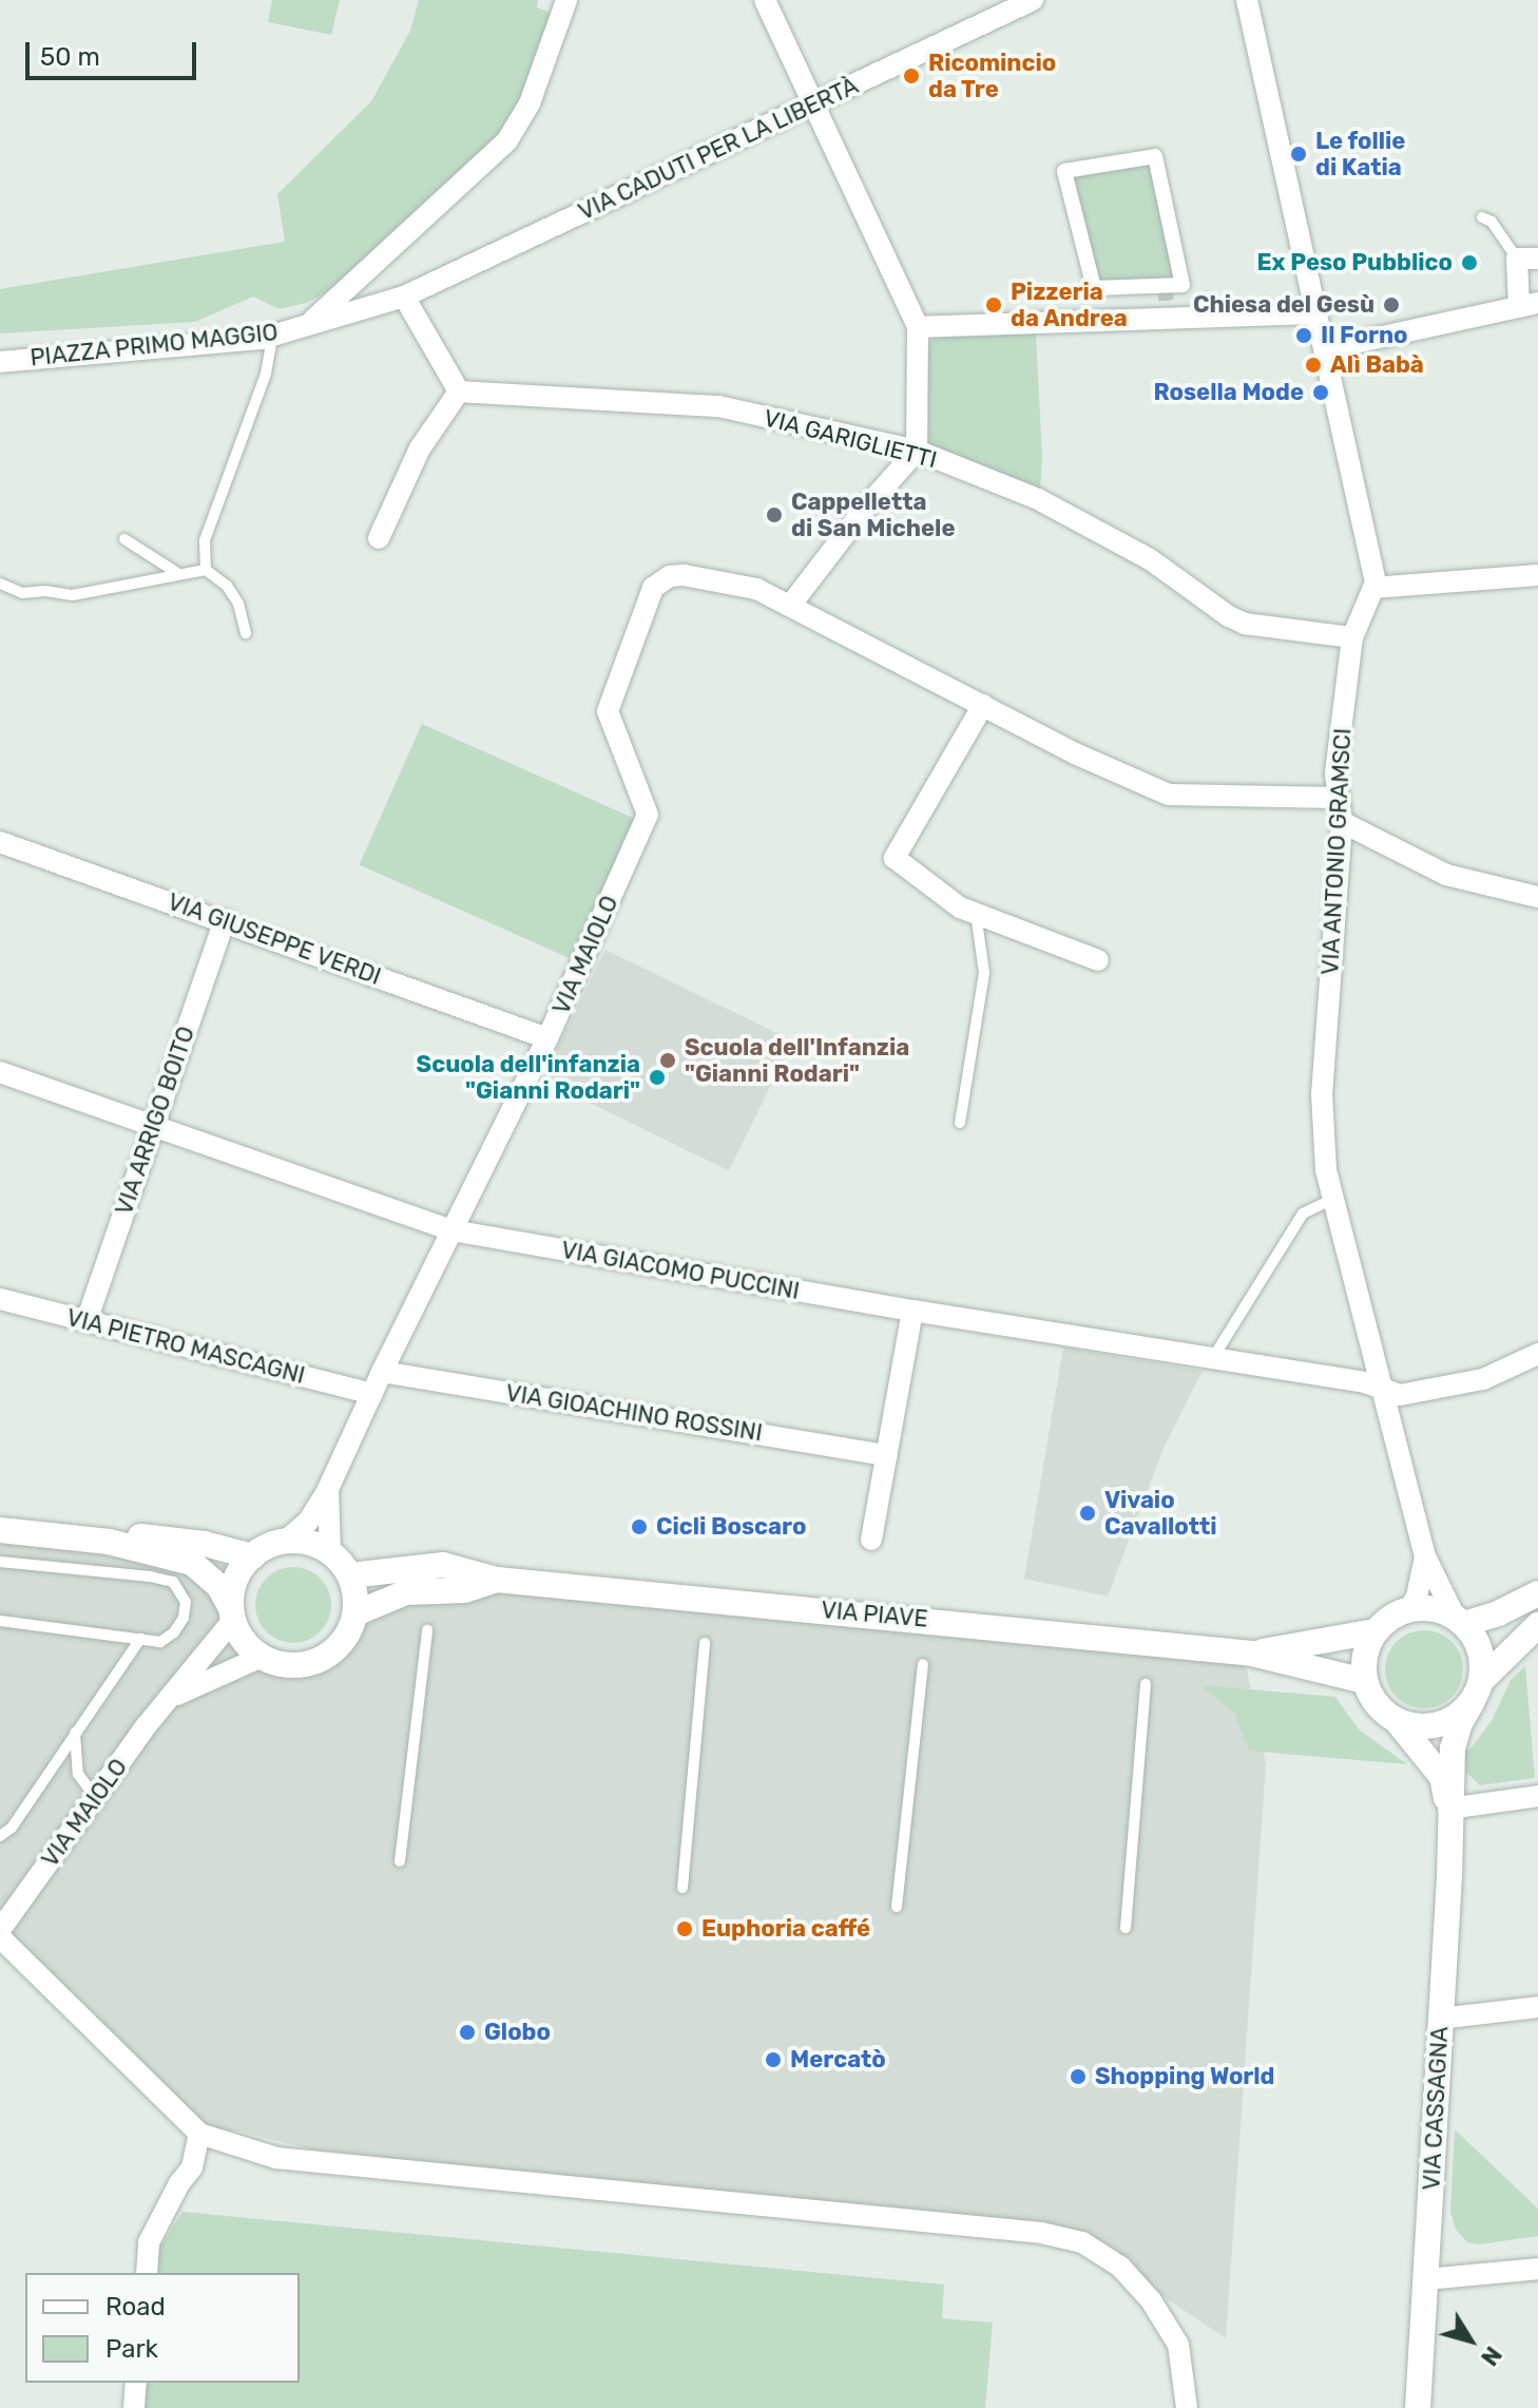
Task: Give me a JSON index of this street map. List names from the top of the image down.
{
  "streets": {
    "main road": ["VIA PIAVE", "VIA CASSAGNA"],
    "street": [
      "VIA CADUTI PER LA LIBERTÀ",
      "PIAZZA PRIMO MAGGIO",
      "VIA GARIGLIETTI",
      "VIA ANTONIO GRAMSCI",
      "VIA GIUSEPPE VERDI",
      "VIA MAIOLO",
      "VIA ARRIGO BOITO",
      "VIA GIACOMO PUCCINI",
      "VIA PIETRO MASCAGNI",
      "VIA GIOACHINO ROSSINI"
    ]
  },
  "crossings": [
    ["VIA CADUTI PER LA LIBERTÀ", "PIAZZA PRIMO MAGGIO"],
    ["VIA GARIGLIETTI", "VIA ANTONIO GRAMSCI"],
    ["VIA ANTONIO GRAMSCI", "VIA MAIOLO"],
    ["VIA ANTONIO GRAMSCI", "VIA GIACOMO PUCCINI"],
    ["VIA ANTONIO GRAMSCI", "VIA PIAVE"],
    ["VIA ANTONIO GRAMSCI", "VIA CASSAGNA"],
    ["VIA GIUSEPPE VERDI", "VIA MAIOLO"],
    ["VIA GIUSEPPE VERDI", "VIA ARRIGO BOITO"],
    ["VIA MAIOLO", "VIA GIACOMO PUCCINI"],
    ["VIA MAIOLO", "VIA PIETRO MASCAGNI"],
    ["VIA MAIOLO", "VIA GIOACHINO ROSSINI"],
    ["VIA MAIOLO", "VIA PIAVE"],
    ["VIA ARRIGO BOITO", "VIA GIACOMO PUCCINI"],
    ["VIA ARRIGO BOITO", "VIA PIETRO MASCAGNI"],
    ["VIA PIAVE", "VIA CASSAGNA"]
  ],
  "places": [
    "Ricomincio da Tre",
    "Le follie di Katia",
    "Ex Peso Pubblico",
    "Pizzeria da Andrea",
    "Chiesa del Gesù",
    "Il Forno",
    "Alì Babà",
    "Rosella Mode",
    "Cappelletta di San Michele",
    "Scuola dell'Infanzia \"Gianni Rodari\"",
    "Scuola dell'infanzia \"Gianni Rodari\"",
    "Vivaio Cavallotti",
    "Cicli Boscaro",
    "Euphoria caffé",
    "Globo",
    "Mercatò",
    "Shopping World"
  ],
  "legend": ["Road", "Park"],
  "scale_bar": "50 m",
  "north": "bottom right"
}
